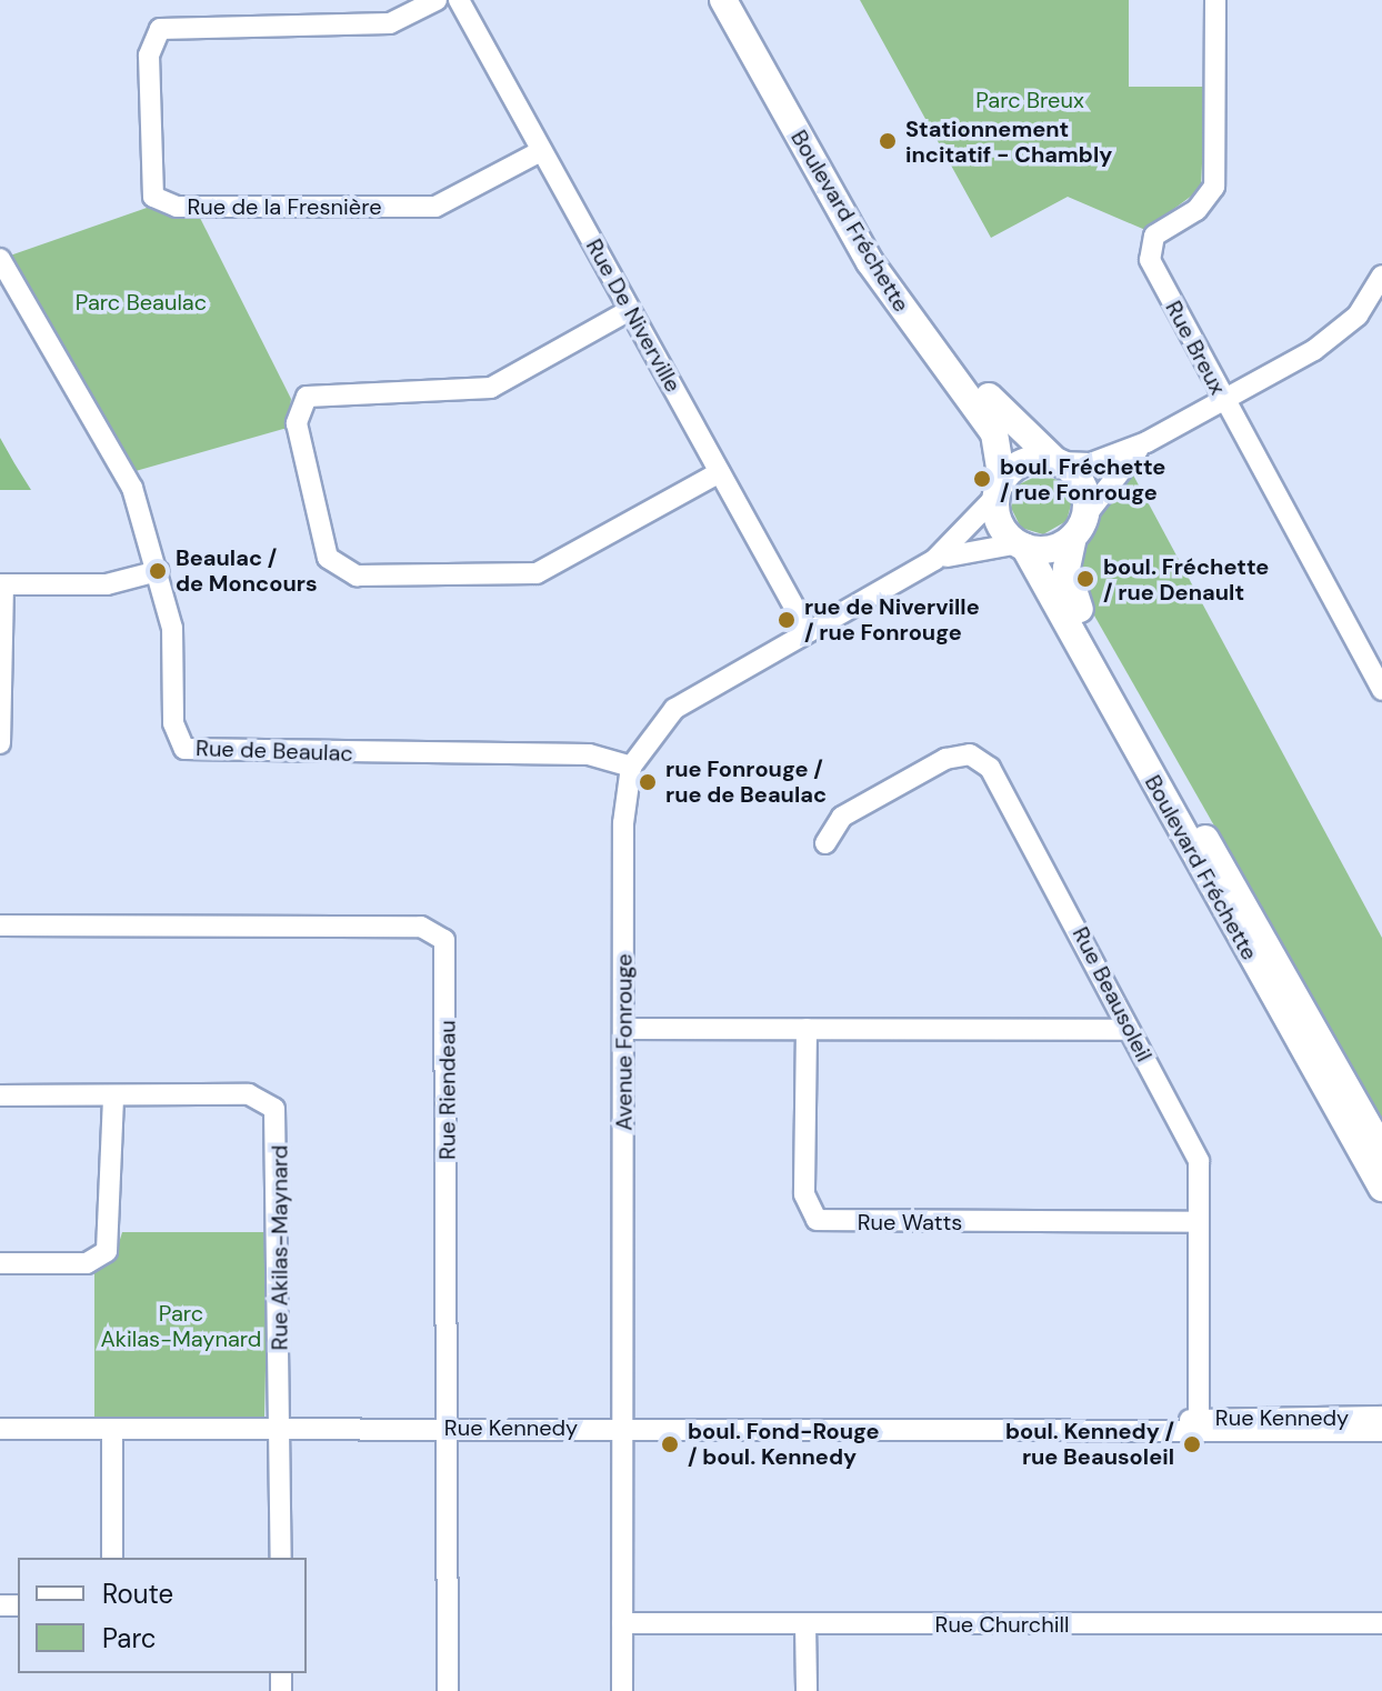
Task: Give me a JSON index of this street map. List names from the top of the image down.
{
  "streets": {
    "main road": ["Boulevard Fréchette"],
    "street": [
      "Rue de la Fresnière",
      "Rue De Niverville",
      "Rue Breux",
      "Rue de Beaulac",
      "Rue Beausoleil",
      "Avenue Fonrouge",
      "Rue Riendeau",
      "Rue Watts",
      "Rue Akilas-Maynard",
      "Rue Kennedy",
      "Rue Churchill"
    ]
  },
  "crossings": [
    ["Rue de la Fresnière", "Rue De Niverville"],
    ["Rue De Niverville", "Avenue Fonrouge"],
    ["Rue de Beaulac", "Avenue Fonrouge"],
    ["Rue Beausoleil", "Rue Watts"],
    ["Rue Beausoleil", "Rue Kennedy"],
    ["Avenue Fonrouge", "Rue Kennedy"],
    ["Avenue Fonrouge", "Rue Churchill"],
    ["Rue Riendeau", "Rue Kennedy"],
    ["Rue Akilas-Maynard", "Rue Kennedy"]
  ],
  "parks": ["Parc Breux", "Parc Beaulac", "Parc Akilas-Maynard"],
  "places": [
    "Stationnement incitatif - Chambly",
    "boul. Fréchette / rue Fonrouge",
    "Beaulac / de Moncours",
    "boul. Fréchette / rue Denault",
    "rue de Niverville / rue Fonrouge",
    "rue Fonrouge / rue de Beaulac",
    "boul. Fond-Rouge / boul. Kennedy",
    "boul. Kennedy / rue Beausoleil"
  ],
  "legend": ["Route", "Parc"]
}
